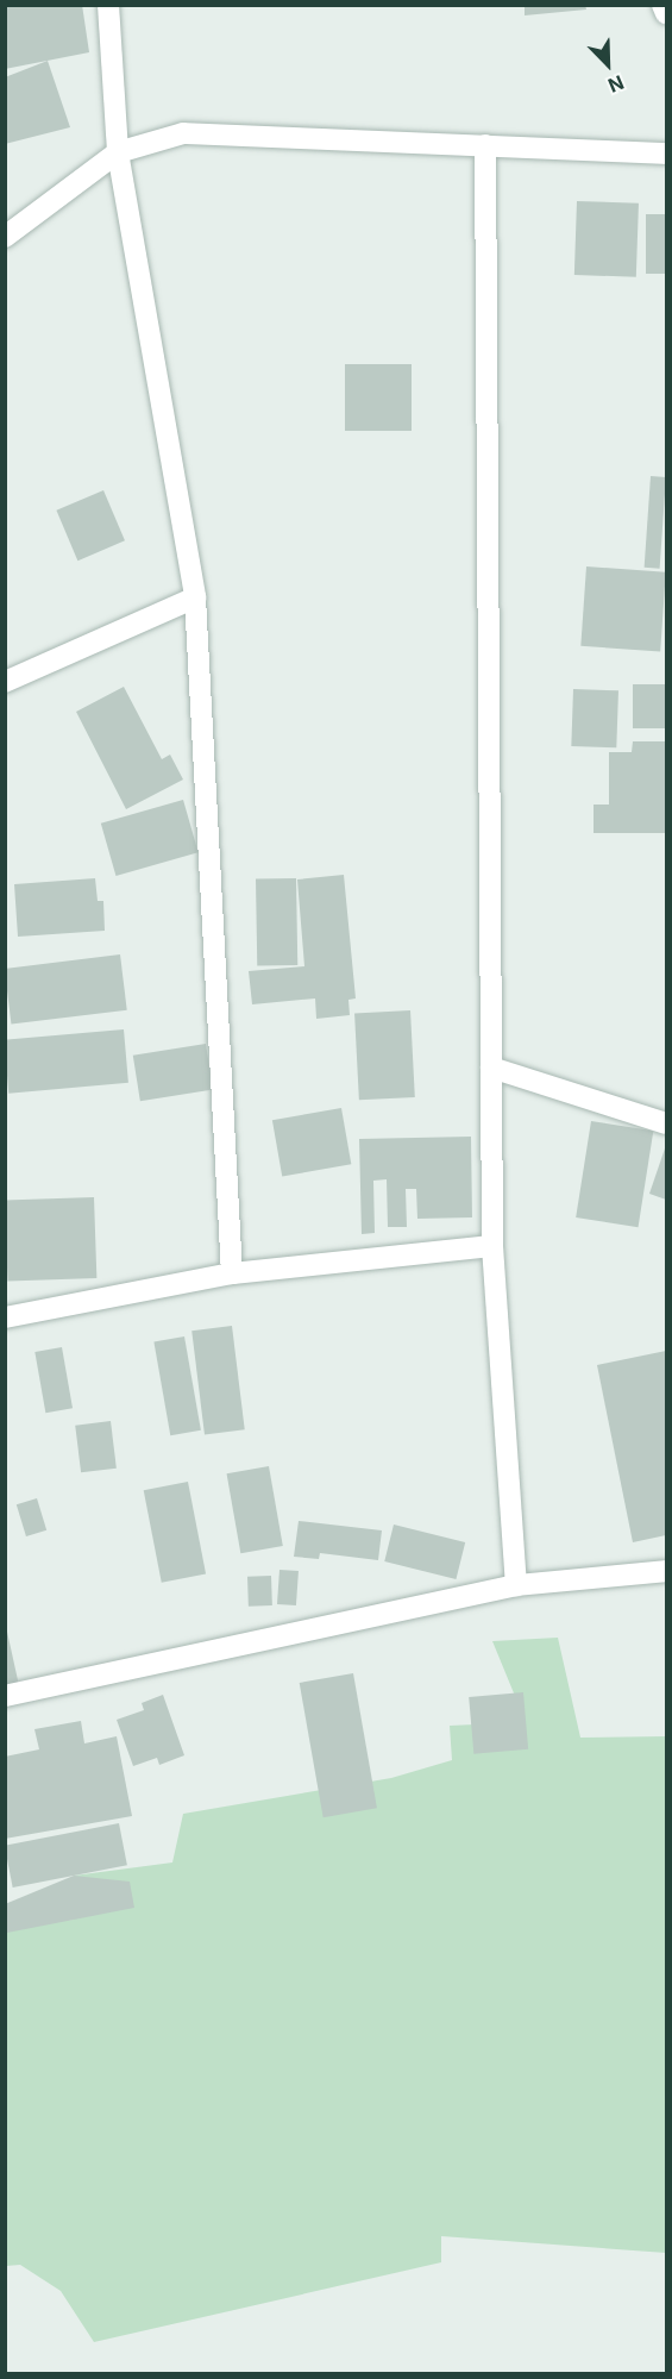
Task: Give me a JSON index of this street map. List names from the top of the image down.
{
  "north": "bottom right"
}
